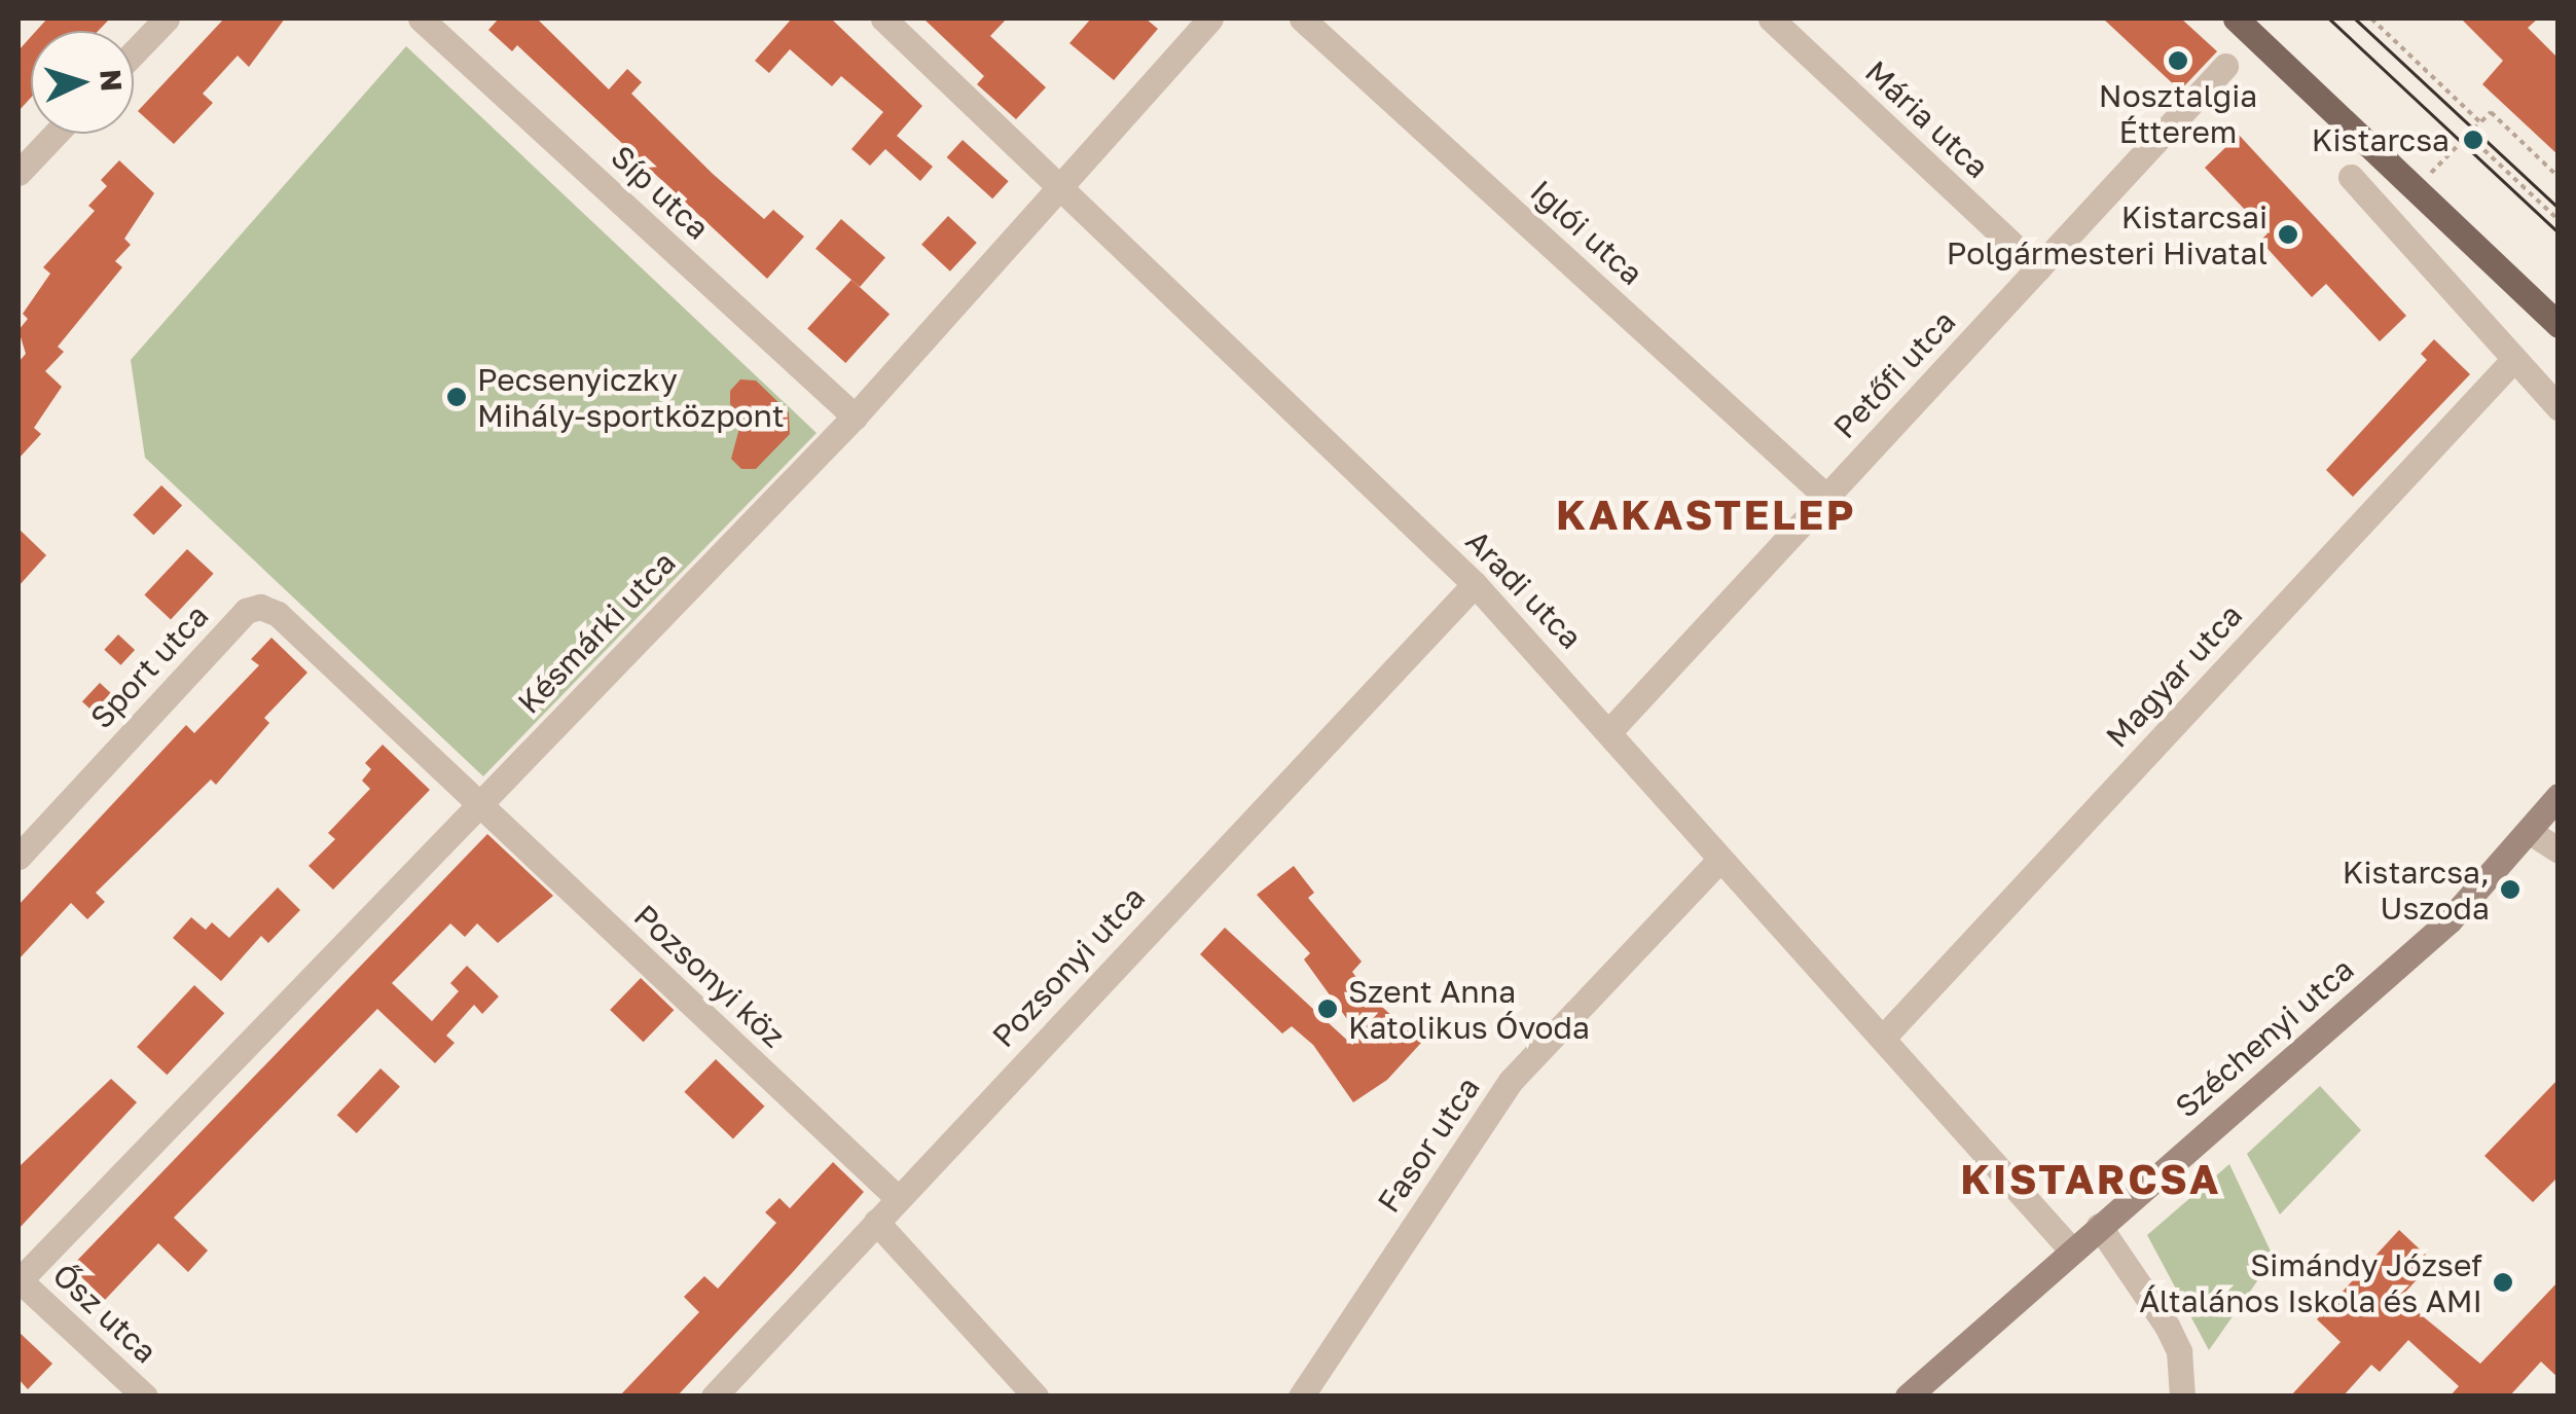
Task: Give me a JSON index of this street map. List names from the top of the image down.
{
  "streets": {
    "main road": ["Széchenyi utca"],
    "street": [
      "Mária utca",
      "Síp utca",
      "Iglói utca",
      "Petőfi utca",
      "Aradi utca",
      "Késmárki utca",
      "Sport utca",
      "Magyar utca",
      "Pozsonyi utca",
      "Pozsonyi köz",
      "Fasor utca",
      "Ősz utca"
    ]
  },
  "crossings": [
    ["Mária utca", "Petőfi utca"],
    ["Síp utca", "Késmárki utca"],
    ["Iglói utca", "Petőfi utca"],
    ["Petőfi utca", "Aradi utca"],
    ["Aradi utca", "Késmárki utca"],
    ["Aradi utca", "Magyar utca"],
    ["Aradi utca", "Pozsonyi utca"],
    ["Aradi utca", "Széchenyi utca"],
    ["Aradi utca", "Fasor utca"],
    ["Késmárki utca", "Sport utca"],
    ["Késmárki utca", "Pozsonyi köz"],
    ["Késmárki utca", "Ősz utca"],
    ["Sport utca", "Pozsonyi köz"],
    ["Pozsonyi utca", "Pozsonyi köz"]
  ],
  "districts": ["KAKASTELEP", "KISTARCSA"],
  "places": [
    "Nosztalgia Étterem",
    "Kistarcsa",
    "Kistarcsai Polgármesteri Hivatal",
    "Pecsenyiczky Mihály-sportközpont",
    "Kistarcsa, Uszoda",
    "Szent Anna Katolikus Óvoda",
    "Simándy József Általános Iskola és AMI"
  ],
  "north": "right"
}
